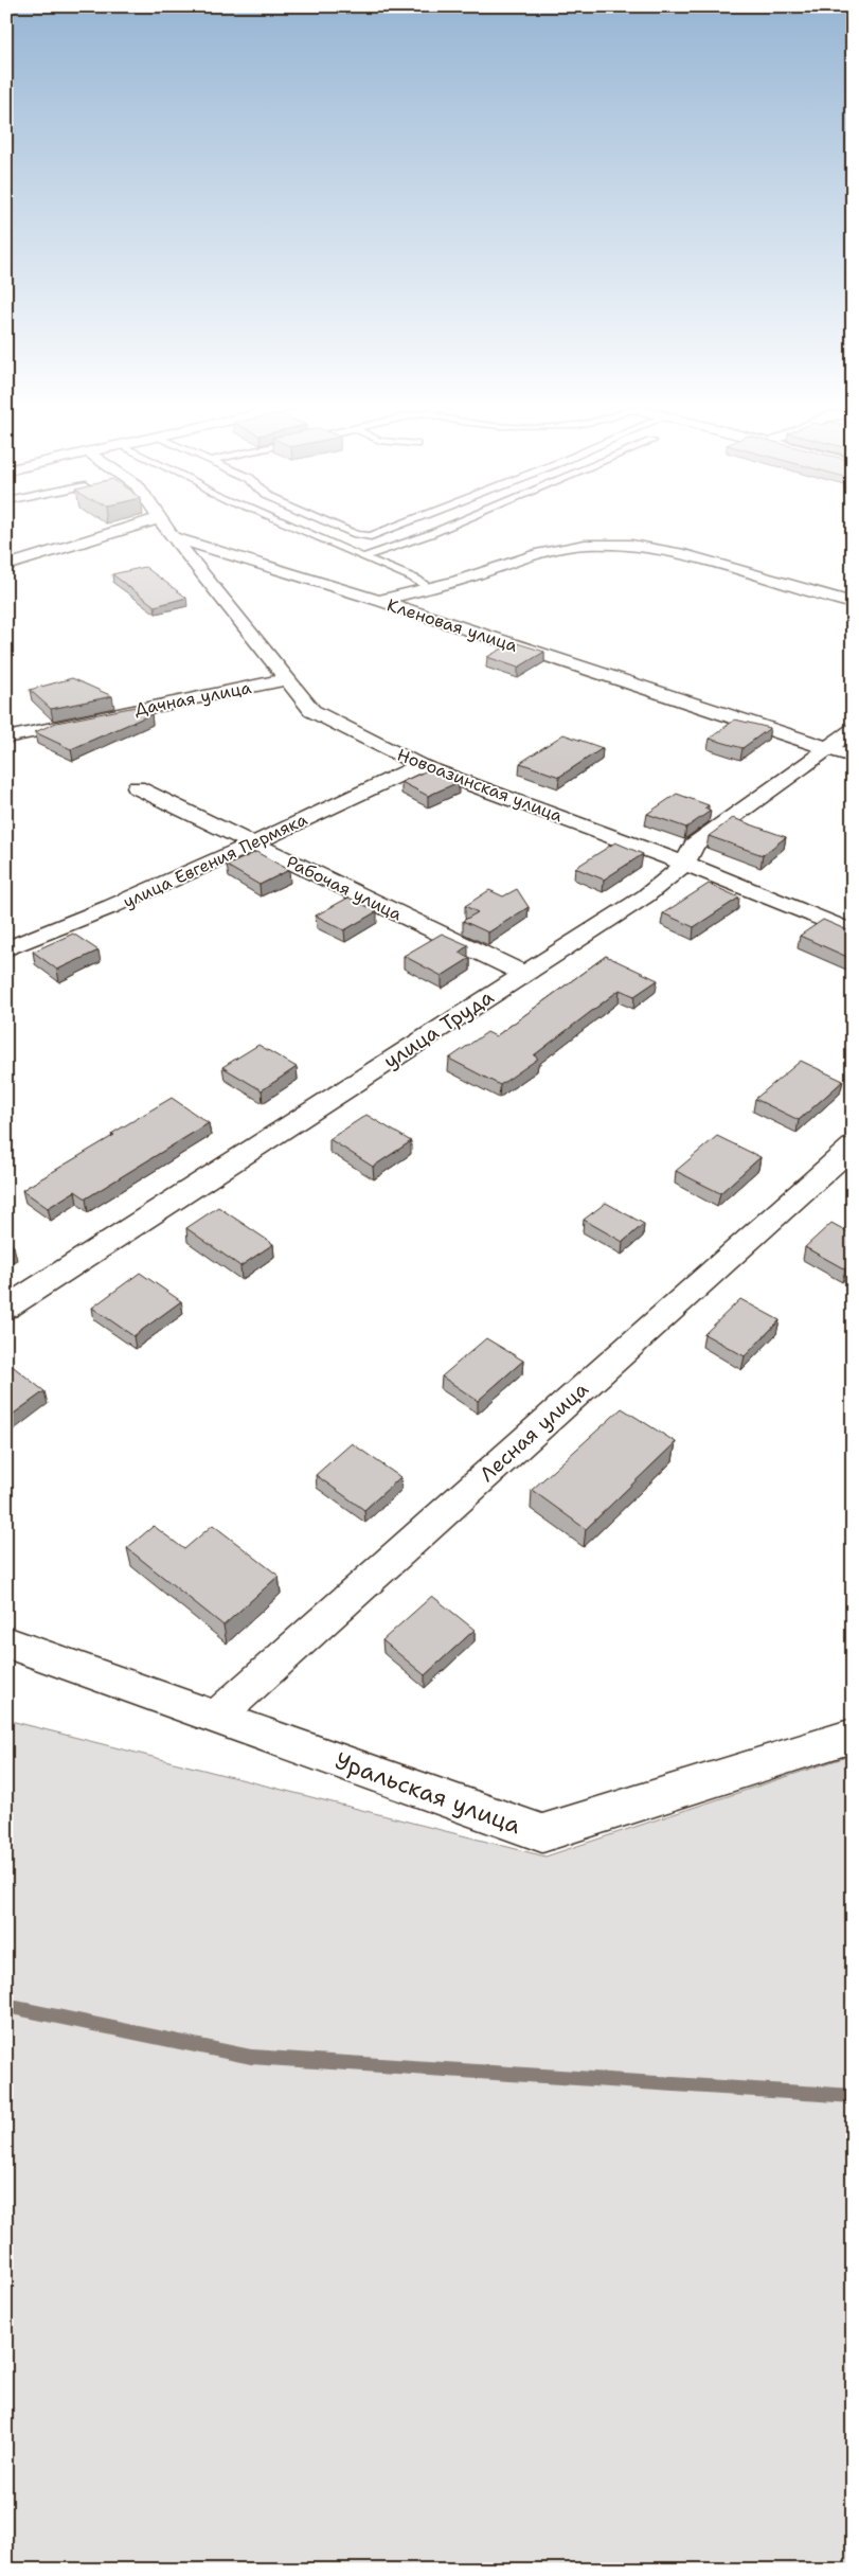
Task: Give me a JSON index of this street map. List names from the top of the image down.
{
  "streets": {
    "street": [
      "Кленовая улица",
      "Дачная улица",
      "Новоазинская улица",
      "улица Евгения Пермяка",
      "Рабочая улица",
      "улица Труда",
      "Лесная улица",
      "Уральская улица"
    ]
  },
  "crossings": [
    ["Кленовая улица", "Новоазинская улица"],
    ["Кленовая улица", "улица Труда"],
    ["Дачная улица", "Новоазинская улица"],
    ["Новоазинская улица", "улица Евгения Пермяка"],
    ["Новоазинская улица", "улица Труда"],
    ["улица Евгения Пермяка", "Рабочая улица"],
    ["Рабочая улица", "улица Труда"],
    ["Лесная улица", "Уральская улица"]
  ]
}
